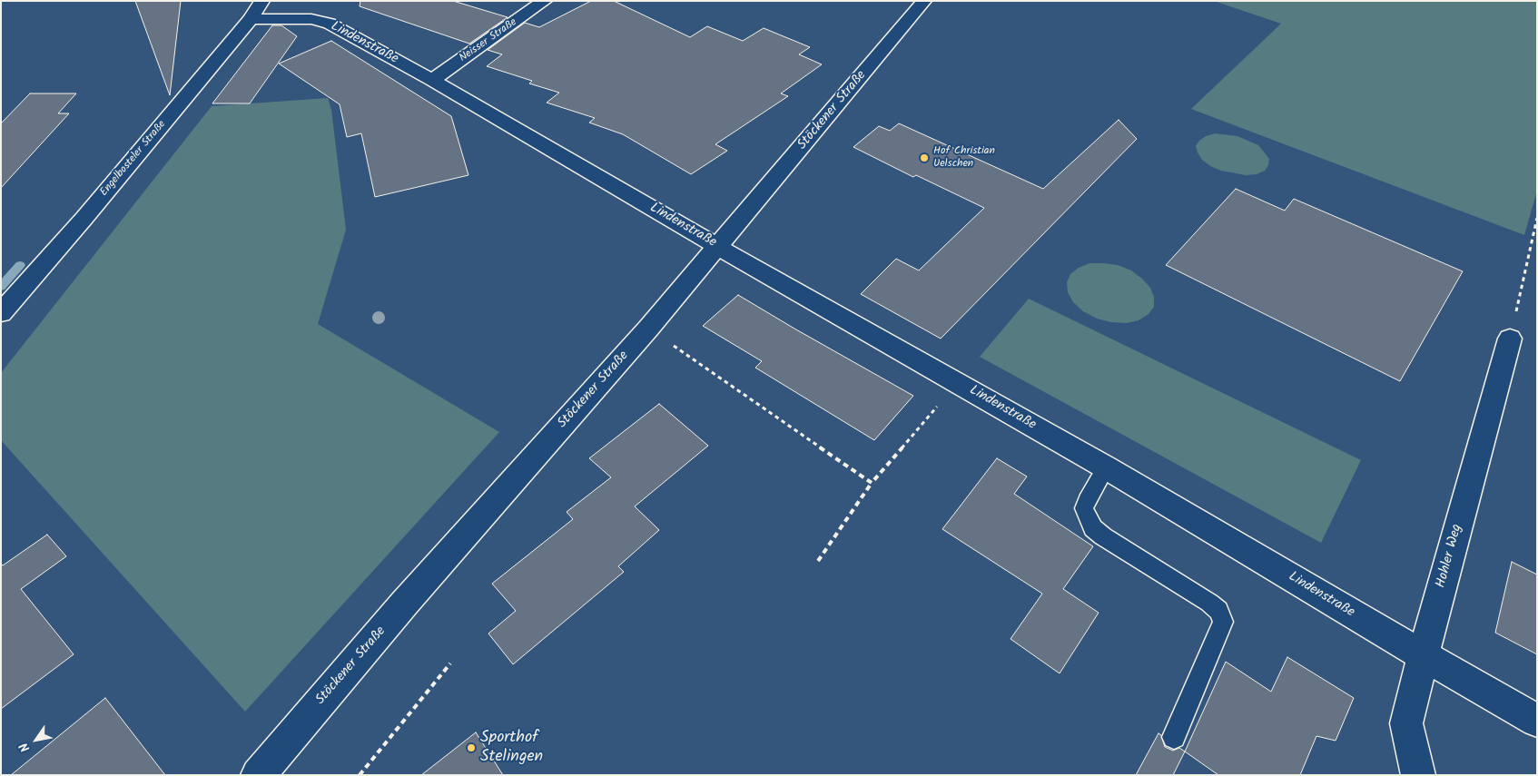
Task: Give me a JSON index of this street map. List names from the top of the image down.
{
  "streets": {
    "street": [
      "Neisser Straße",
      "Lindenstraße",
      "Stöckener Straße",
      "Engelbosteler Straße",
      "Hohler Weg"
    ]
  },
  "crossings": [
    ["Neisser Straße", "Lindenstraße"],
    ["Lindenstraße", "Stöckener Straße"],
    ["Lindenstraße", "Engelbosteler Straße"],
    ["Lindenstraße", "Hohler Weg"]
  ],
  "places": ["Hof Christian Uelschen", "Sporthof Stelingen"],
  "north": "bottom left"
}
